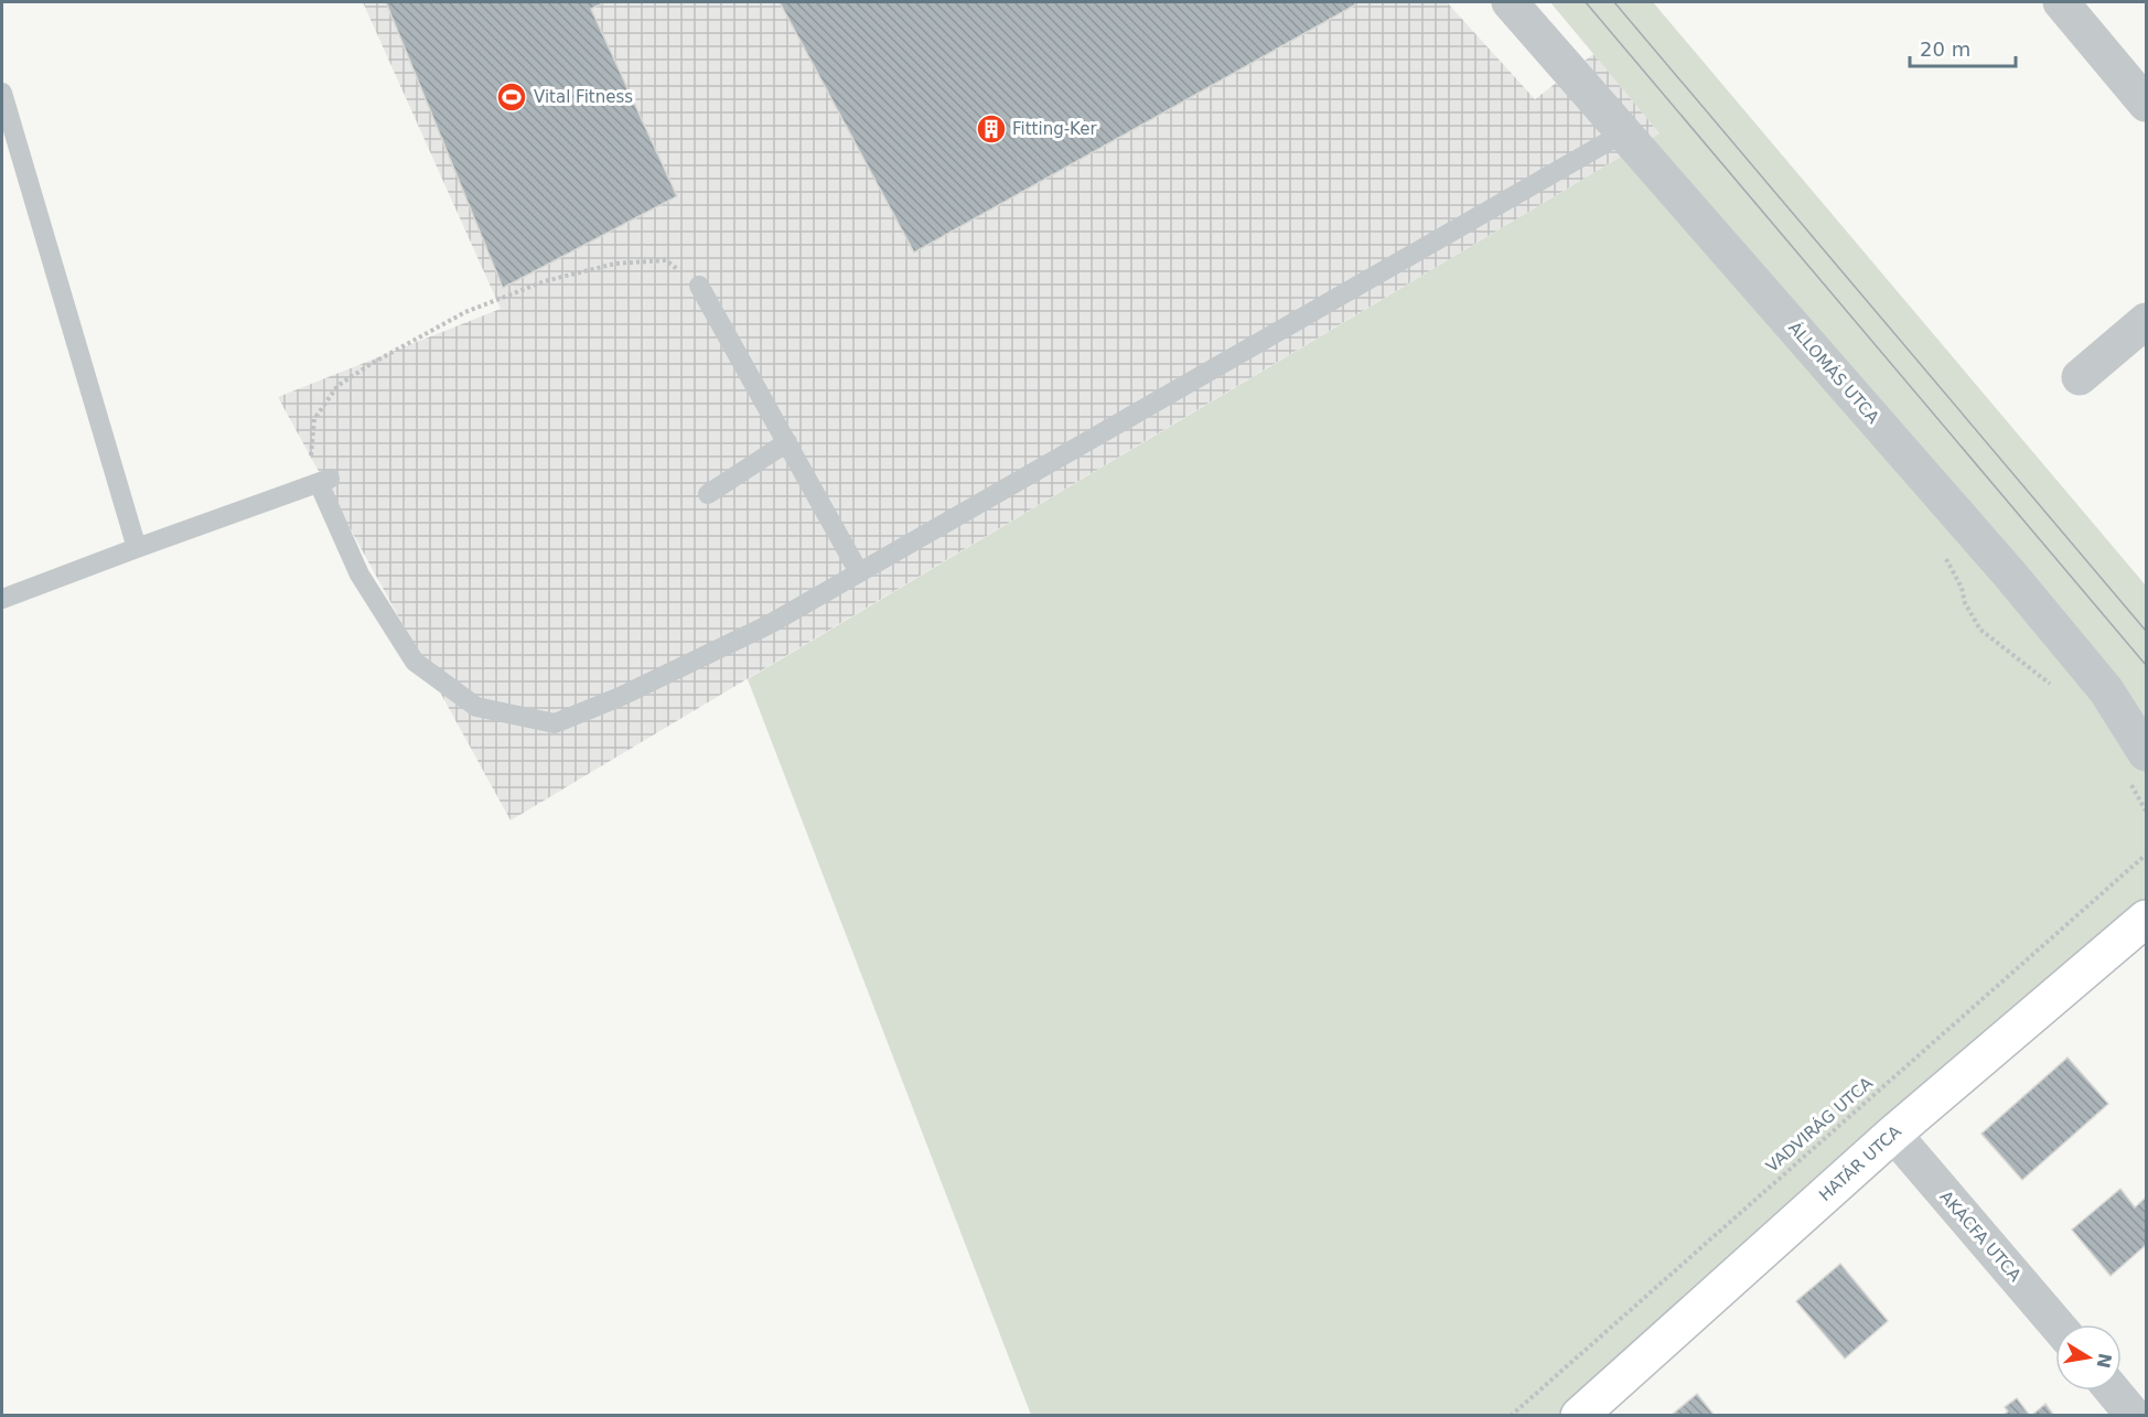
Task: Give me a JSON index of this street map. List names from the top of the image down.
{
  "streets": {
    "street": ["ÁLLOMÁS UTCA", "HATÁR UTCA", "AKÁCFA UTCA"],
    "path": ["VADVIRÁG UTCA"]
  },
  "crossings": [
    ["HATÁR UTCA", "AKÁCFA UTCA"]
  ],
  "places": {
    "sports": ["Vital Fitness"],
    "building": ["Fitting-Ker"]
  },
  "scale_bar": "20 m",
  "north": "right"
}
